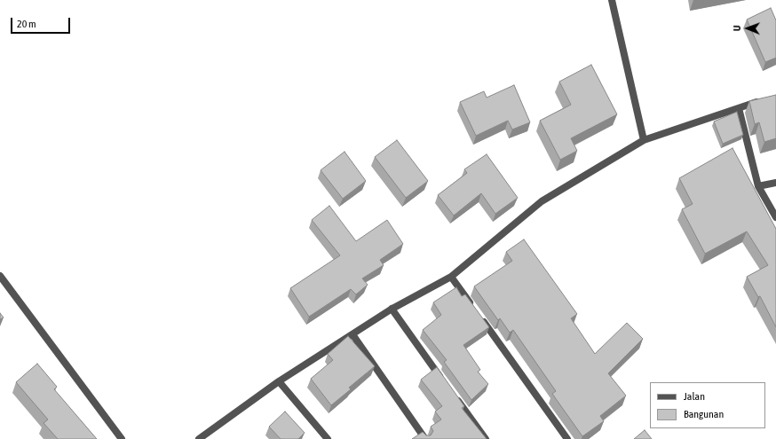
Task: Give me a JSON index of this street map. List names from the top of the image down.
{
  "legend": ["Jalan", "Bangunan"],
  "scale_bar": "20 m",
  "north": "left"
}
